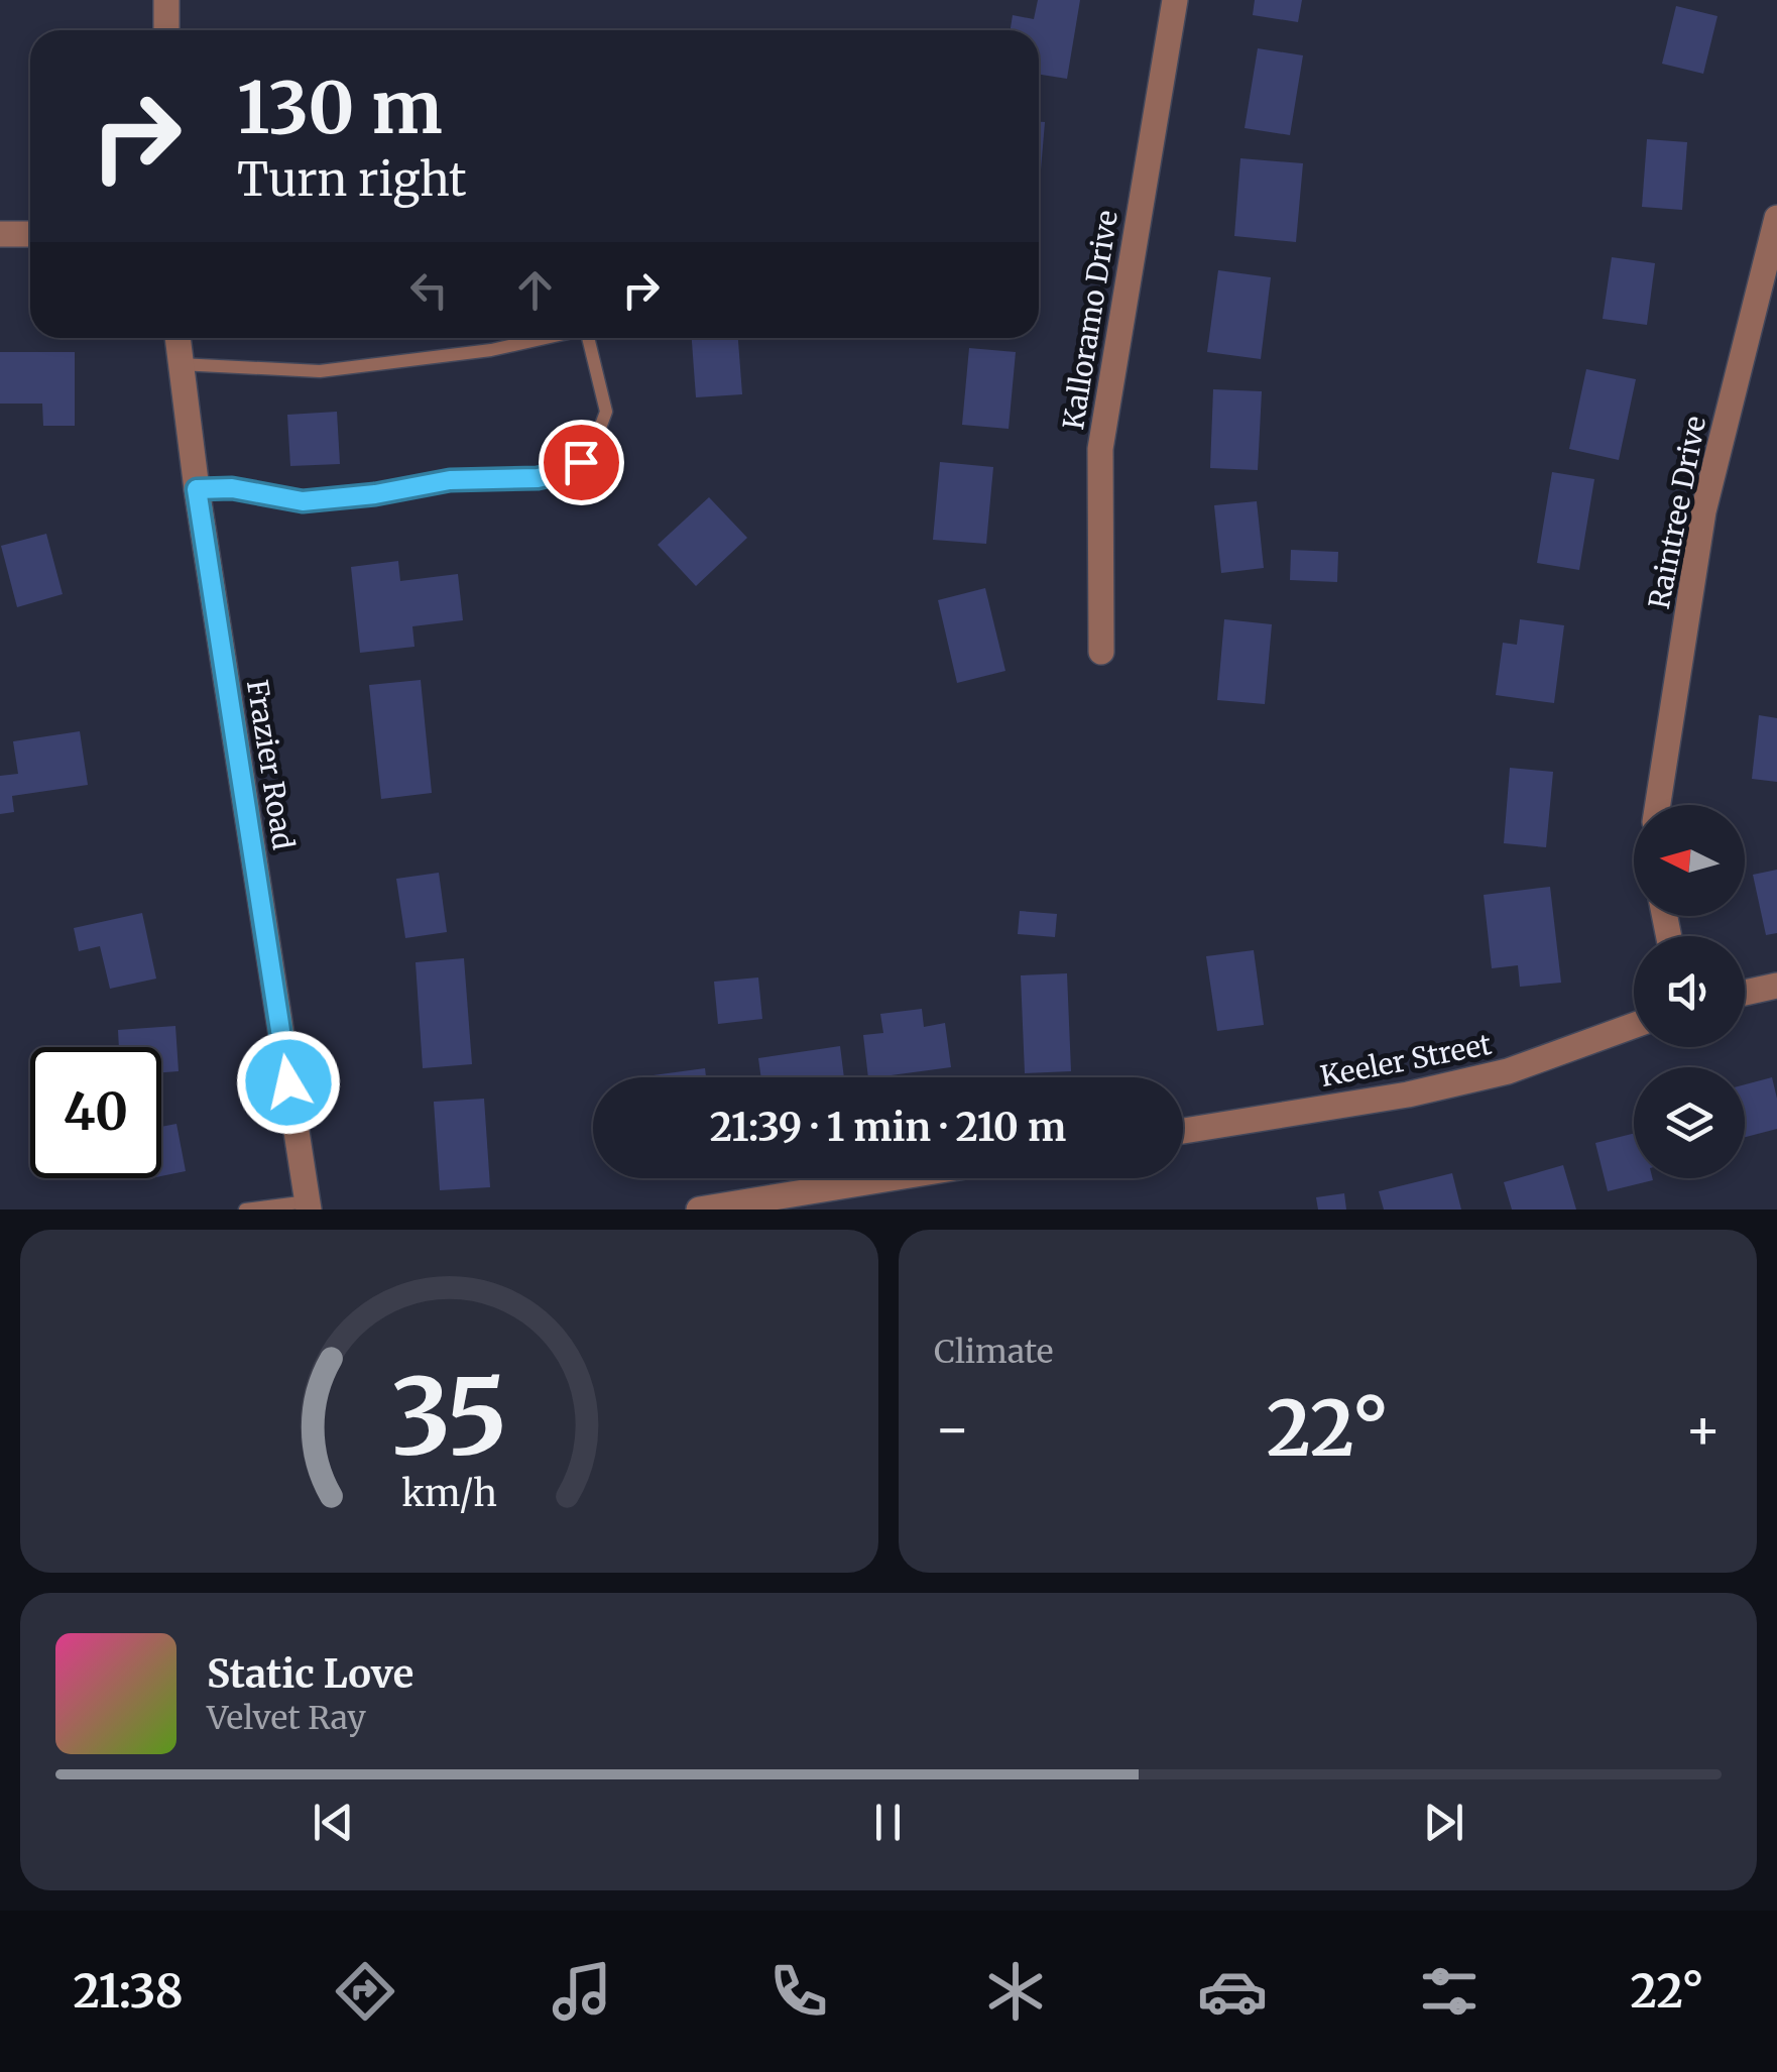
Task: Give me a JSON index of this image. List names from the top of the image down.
{
  "streets": {
    "street": [
      "Kalloramo Drive",
      "Raintree Drive",
      "Frazier Road",
      "Keeler Street"
    ]
  },
  "north": "left",
  "page": {
    "turn": ["130 m", "Turn right"],
    "limit": "40",
    "trip": "21:39 · 1 min · 210 m",
    "tile": "Climate",
    "heat": ["−", "22°", "+"],
    "song": ["Static Love", "Velvet Ray"],
    "tabs": ["21:38", "22°"],
    "gauge": ["35", "km/h"]
  }
}
